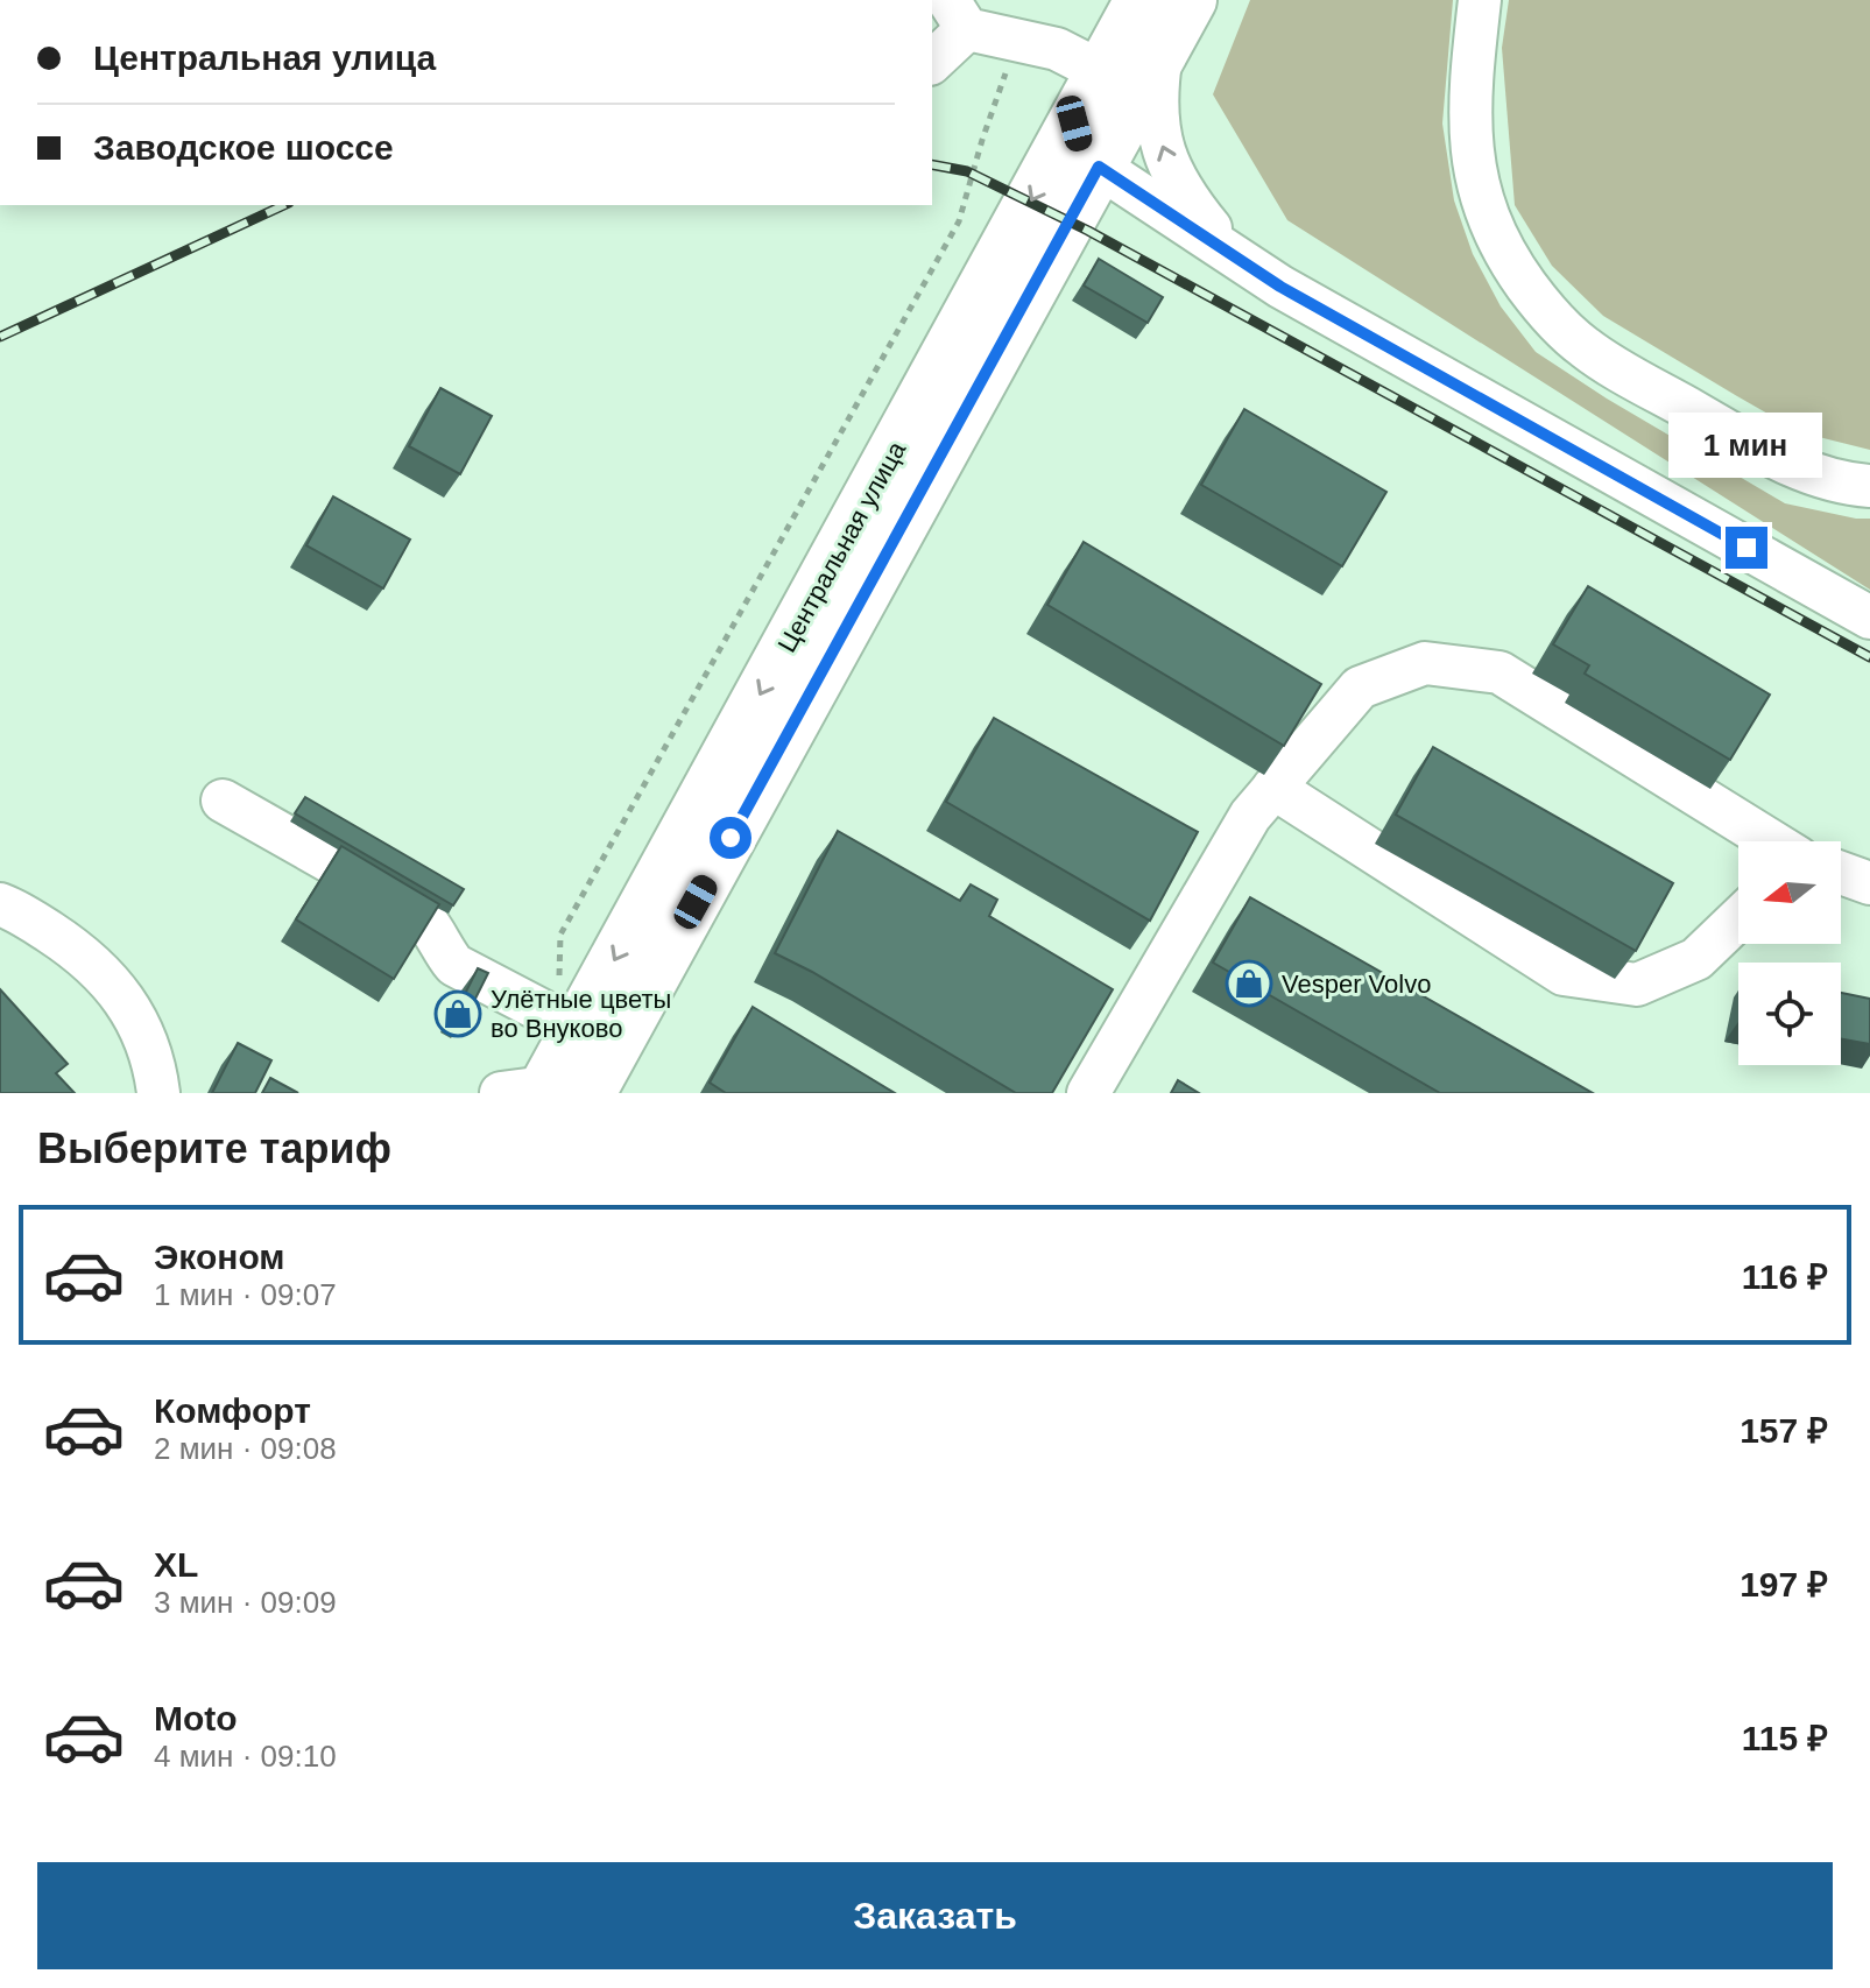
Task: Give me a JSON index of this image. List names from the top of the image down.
{
  "streets": {
    "main road": ["Центральная улица"]
  },
  "places": {
    "shop": ["Vesper Volvo", "Улётные цветы во Внуково"]
  },
  "north": "left",
  "page": {
    "banner": ["Центральная улица", "Заводское шоссе"],
    "bubble": "1 мин",
    "heading": "Выберите тариф",
    "list": [
      {
        "name": "Эконом",
        "note": "1 мин · 09:07",
        "value": "116 ₽"
      },
      {
        "name": "Комфорт",
        "note": "2 мин · 09:08",
        "value": "157 ₽"
      },
      {
        "name": "XL",
        "note": "3 мин · 09:09",
        "value": "197 ₽"
      },
      {
        "name": "Moto",
        "note": "4 мин · 09:10",
        "value": "115 ₽"
      }
    ],
    "buttons": "Заказать"
  }
}
